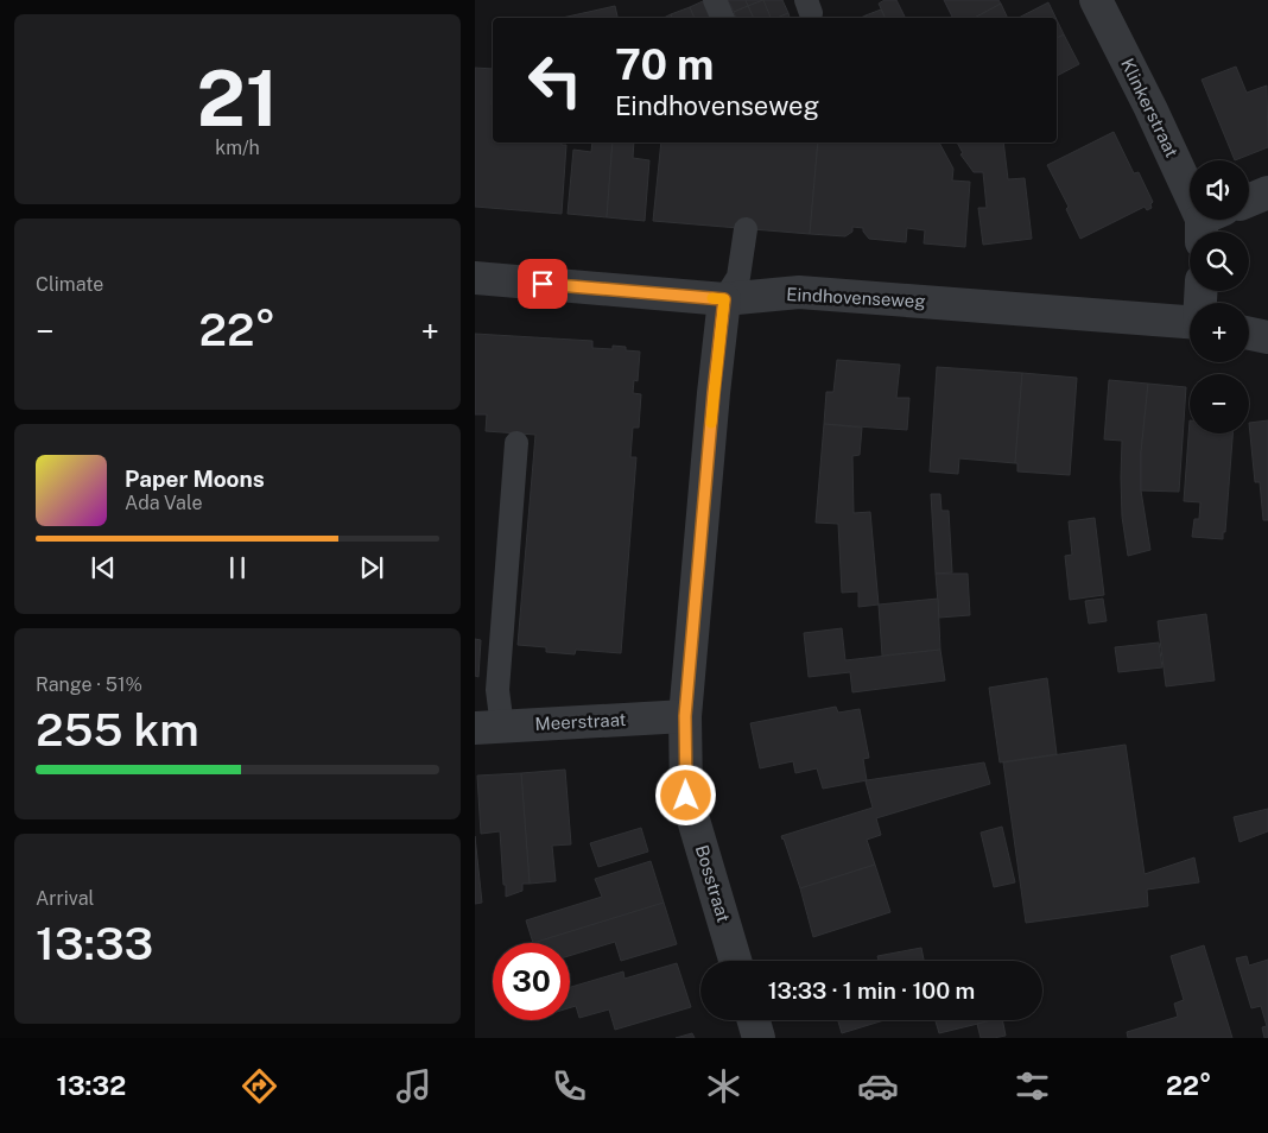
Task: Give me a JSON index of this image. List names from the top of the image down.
{
  "streets": {
    "street": [
      "Klinkerstraat",
      "Eindhovenseweg",
      "Meerstraat",
      "Bosstraat"
    ]
  },
  "crossings": [
    ["Eindhovenseweg", "Bosstraat"],
    ["Meerstraat", "Bosstraat"]
  ],
  "page": {
    "tile": [
      ["21", "km/h"],
      "Climate",
      ["Range · 51%", "255 km"],
      ["Arrival", "13:33"]
    ],
    "turn": ["70 m", "Eindhovenseweg"],
    "map_buttons": ["+", "−"],
    "heat": ["−", "22°", "+"],
    "song": ["Paper Moons", "Ada Vale"],
    "limit": "30",
    "trip": "13:33 · 1 min · 100 m",
    "tabs": ["13:32", "22°"]
  }
}
